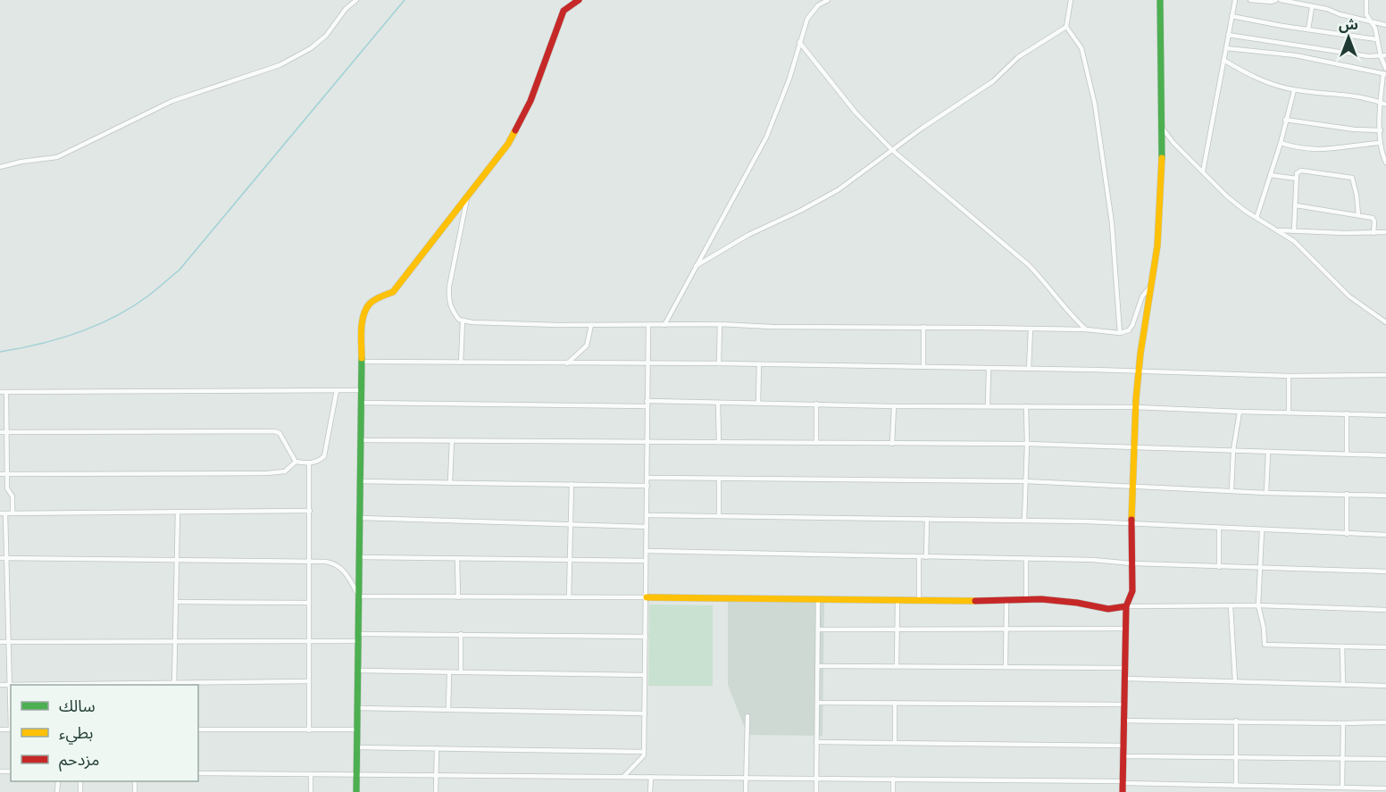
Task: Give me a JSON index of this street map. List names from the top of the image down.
{
  "legend": ["سالك", "بطيء", "مزدحم"],
  "north": "top"
}
